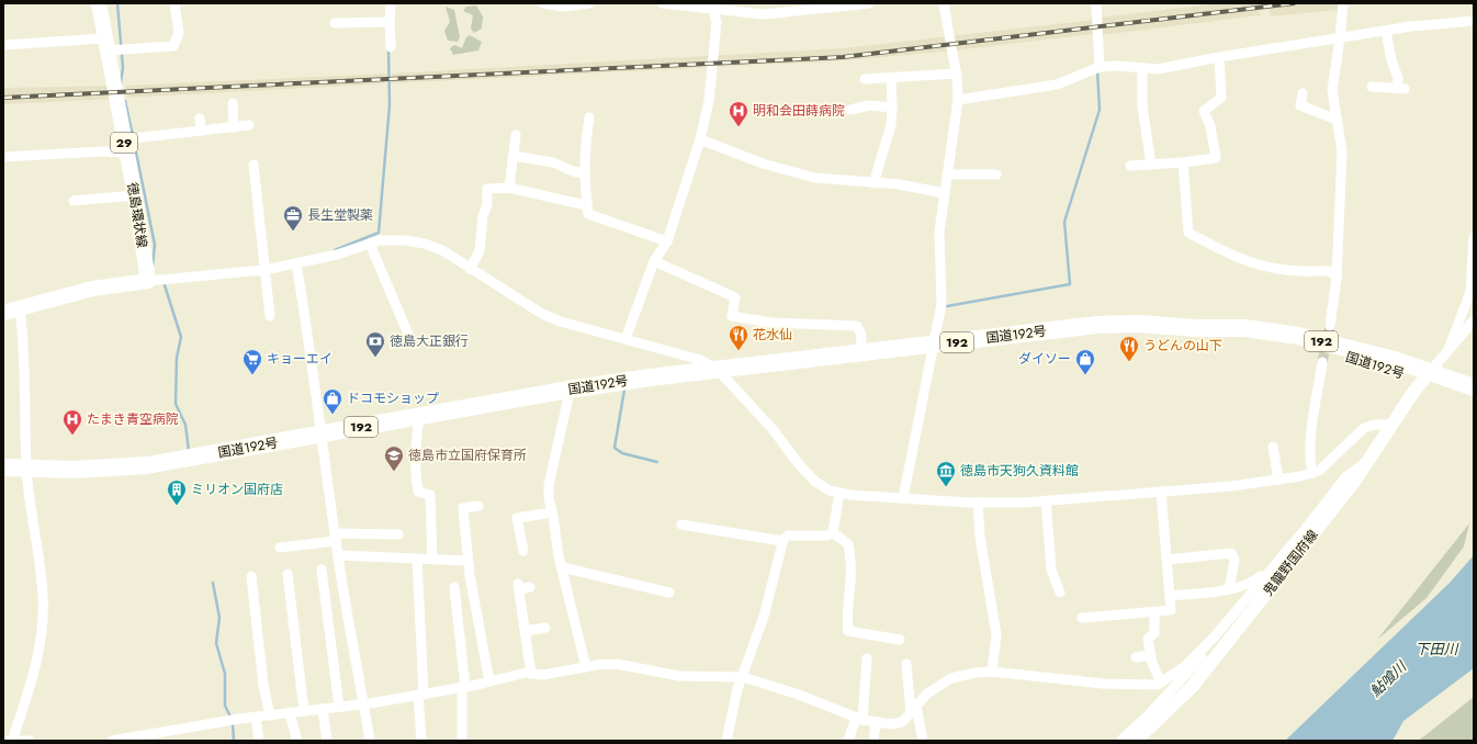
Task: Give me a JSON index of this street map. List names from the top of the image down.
{
  "streets": {
    "highway": ["国道192号", "192"],
    "main road": ["29", "徳島環状線", "鬼籠野国府線"]
  },
  "crossings": [
    ["国道192号", "鬼籠野国府線"]
  ],
  "water": ["下田川", "鮎喰川"],
  "places": {
    "hospital": ["明和会田蒔病院", "たまき青空病院"],
    "office": ["長生堂製薬"],
    "restaurant": ["花水仙", "うどんの山下"],
    "bank": ["徳島大正銀行"],
    "supermarket": ["キョーエイ"],
    "shop": ["ダイソー", "ドコモショップ"],
    "school or university": ["徳島市立国府保育所"],
    "museum": ["徳島市天狗久資料館"],
    "building": ["ミリオン国府店"]
  }
}
